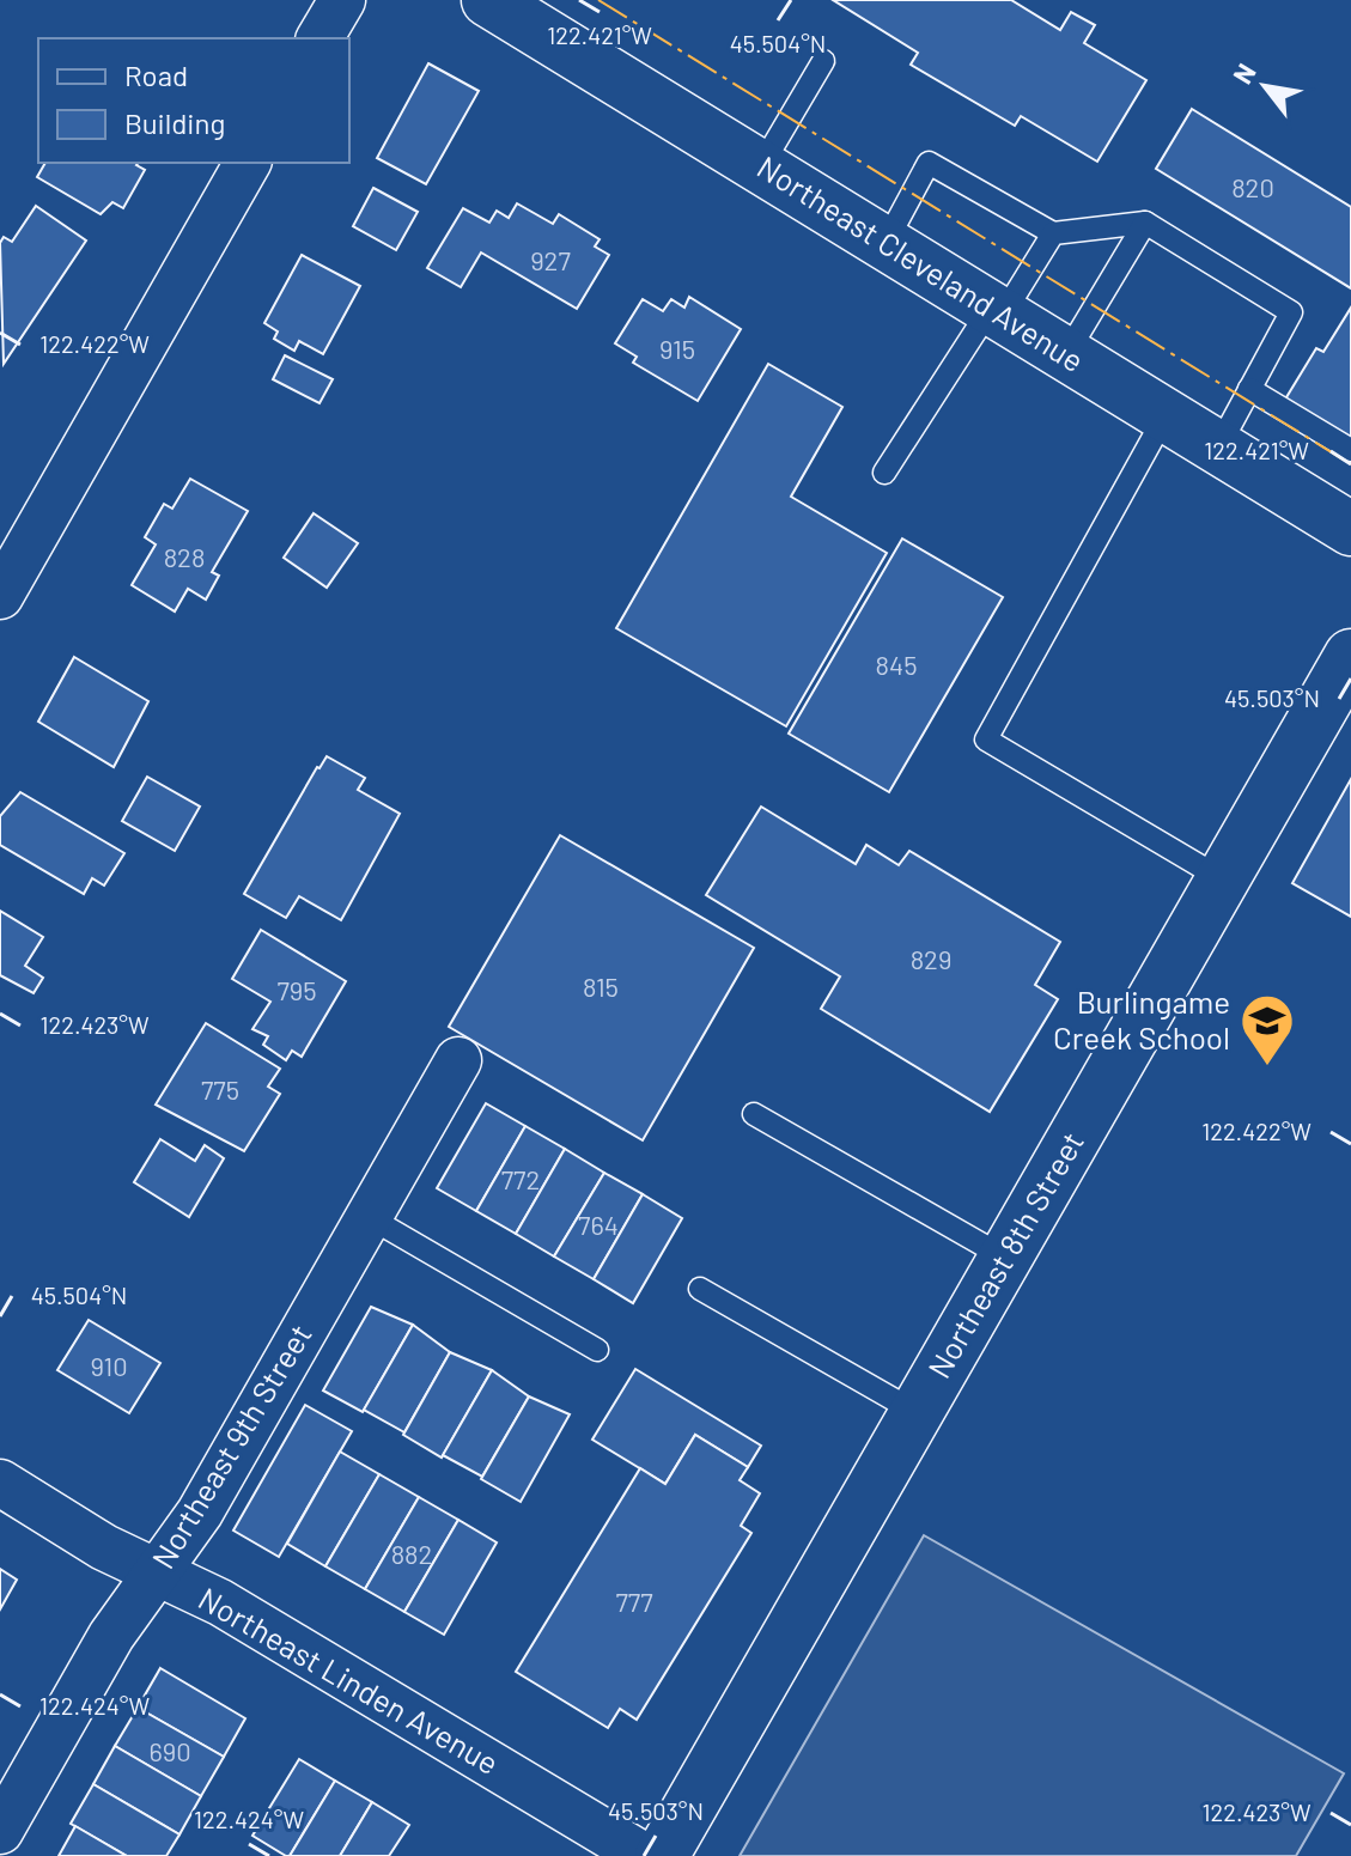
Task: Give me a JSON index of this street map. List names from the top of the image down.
{
  "streets": {
    "street": [
      "Northeast Cleveland Avenue",
      "Northeast 8th Street",
      "Northeast 9th Street",
      "Northeast Linden Avenue"
    ]
  },
  "crossings": [
    ["Northeast 9th Street", "Northeast Linden Avenue"]
  ],
  "places": {
    "school or university": ["Burlingame Creek School"]
  },
  "house_numbers": [
    "820",
    "927",
    "915",
    "828",
    "845",
    "829",
    "815",
    "795",
    "775",
    "772",
    "764",
    "910",
    "882",
    "777",
    "690"
  ],
  "legend": ["Road", "Building"],
  "north": "top left",
  "coordinates": [
    "122.421°W",
    "45.504°N",
    "122.422°W",
    "45.503°N",
    "122.423°W",
    "122.424°W"
  ]
}
